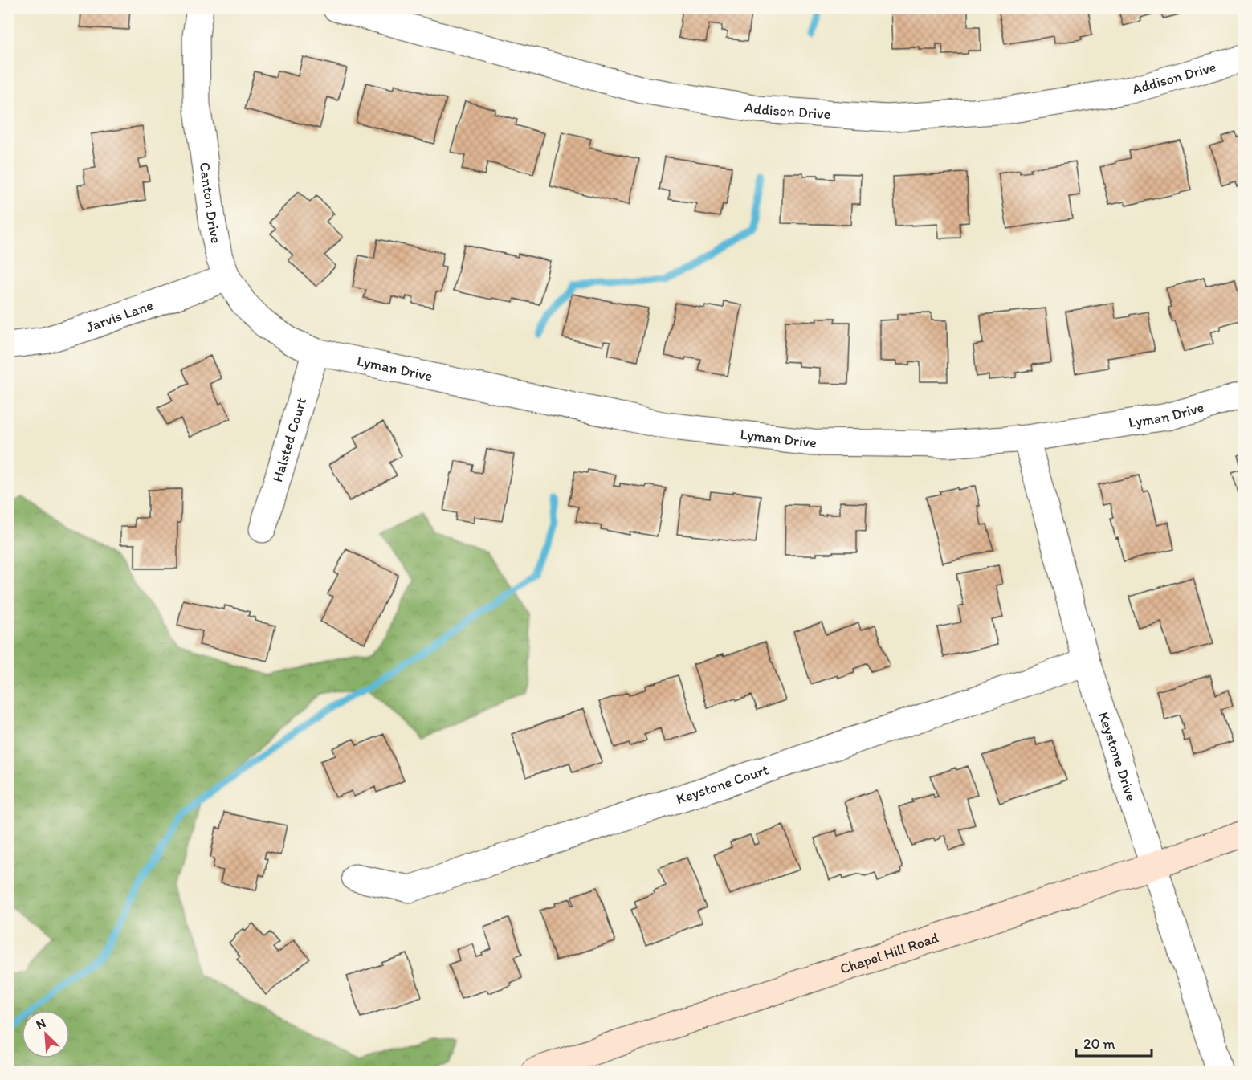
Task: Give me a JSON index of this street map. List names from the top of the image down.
{
  "streets": {
    "street": [
      "Addison Drive",
      "Canton Drive",
      "Jarvis Lane",
      "Lyman Drive",
      "Halsted Court",
      "Keystone Drive",
      "Keystone Court",
      "Chapel Hill Road"
    ]
  },
  "crossings": [
    ["Canton Drive", "Jarvis Lane"],
    ["Canton Drive", "Lyman Drive"],
    ["Canton Drive", "Halsted Court"],
    ["Lyman Drive", "Halsted Court"],
    ["Lyman Drive", "Keystone Drive"],
    ["Keystone Drive", "Keystone Court"],
    ["Keystone Drive", "Chapel Hill Road"]
  ],
  "scale_bar": "20 m",
  "north": "top left"
}
